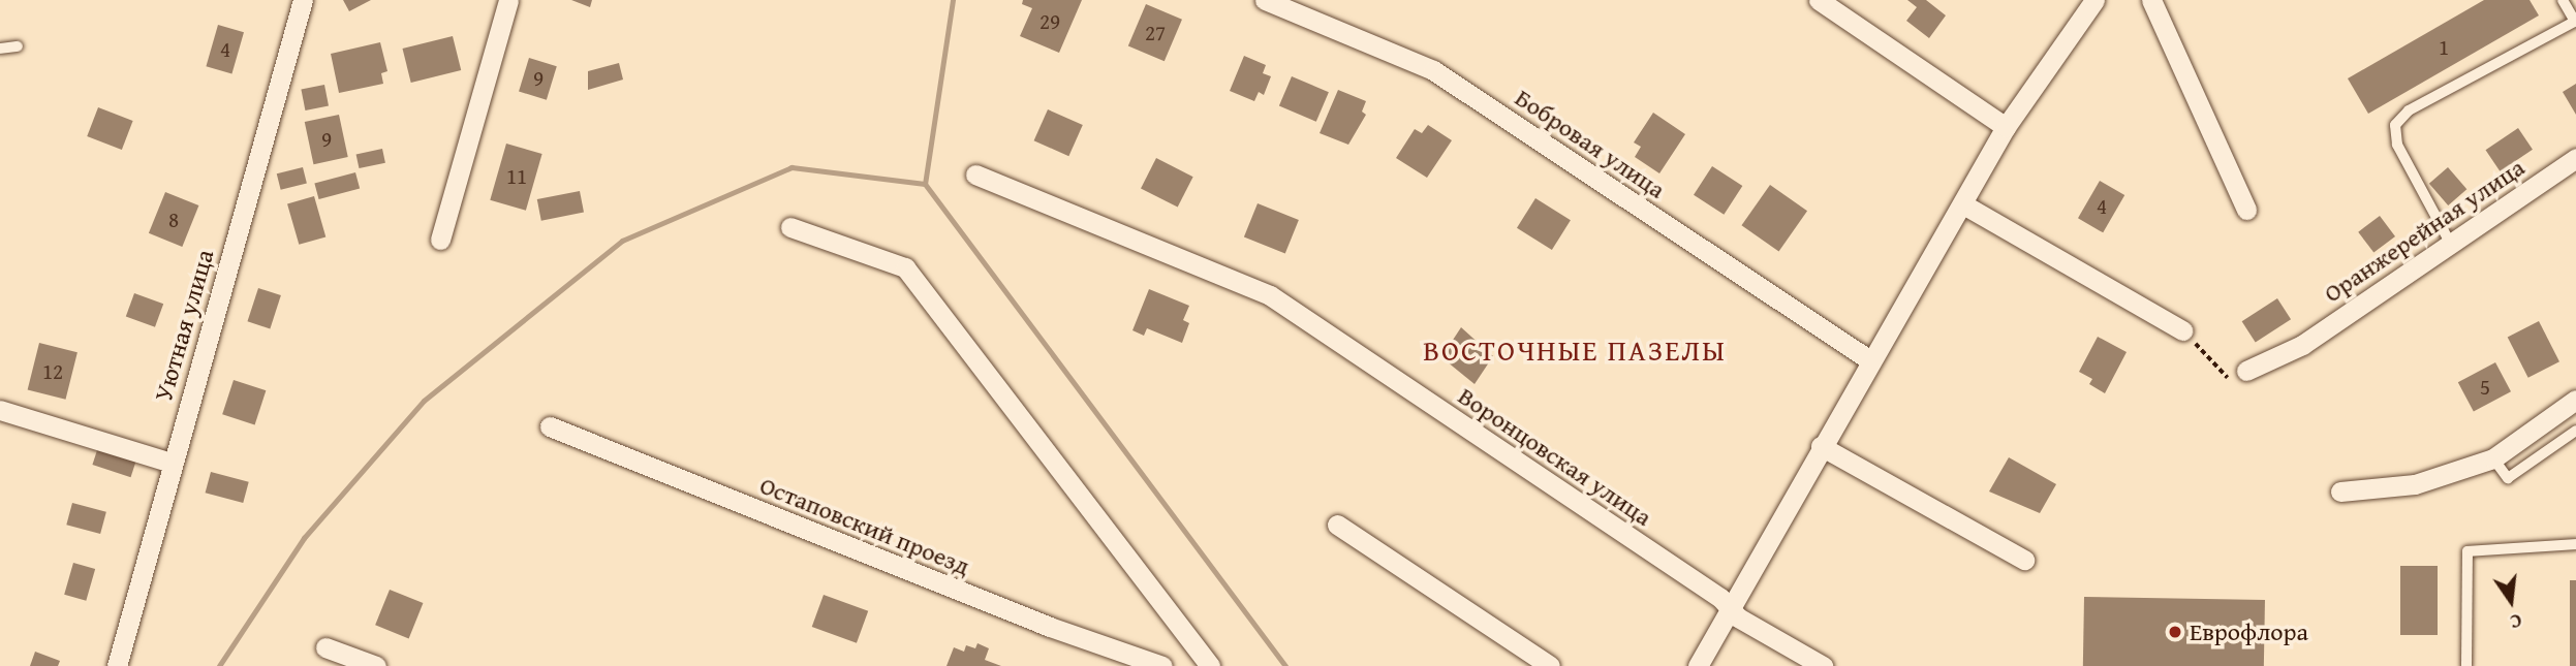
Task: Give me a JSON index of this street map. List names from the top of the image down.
{
  "streets": {
    "street": [
      "Бобровая улица",
      "Оранжерейная улица",
      "Уютная улица",
      "Воронцовская улица",
      "Остаповский проезд"
    ]
  },
  "districts": ["ВОСТОЧНЫЕ ПАЗЕЛЫ"],
  "places": ["Еврофлора"],
  "house_numbers": [
    "29",
    "27",
    "1",
    "4",
    "9",
    "9",
    "11",
    "4",
    "8",
    "12",
    "5"
  ],
  "north": "bottom"
}
